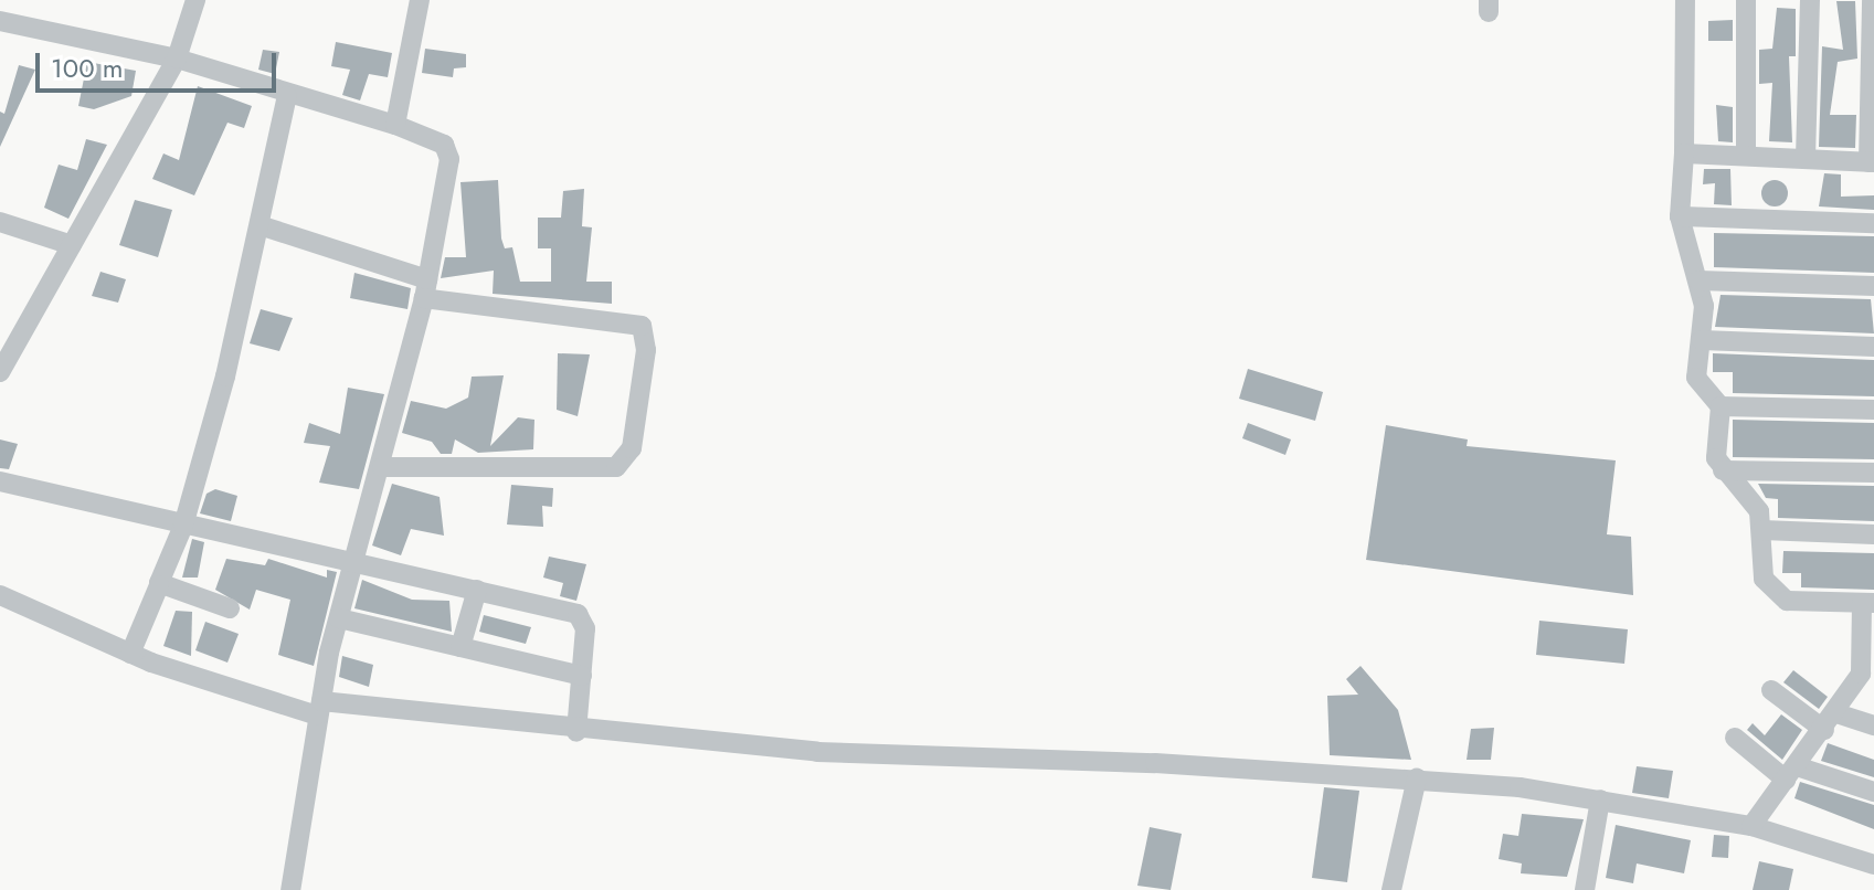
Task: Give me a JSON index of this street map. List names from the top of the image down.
{
  "scale_bar": "100 m"
}
